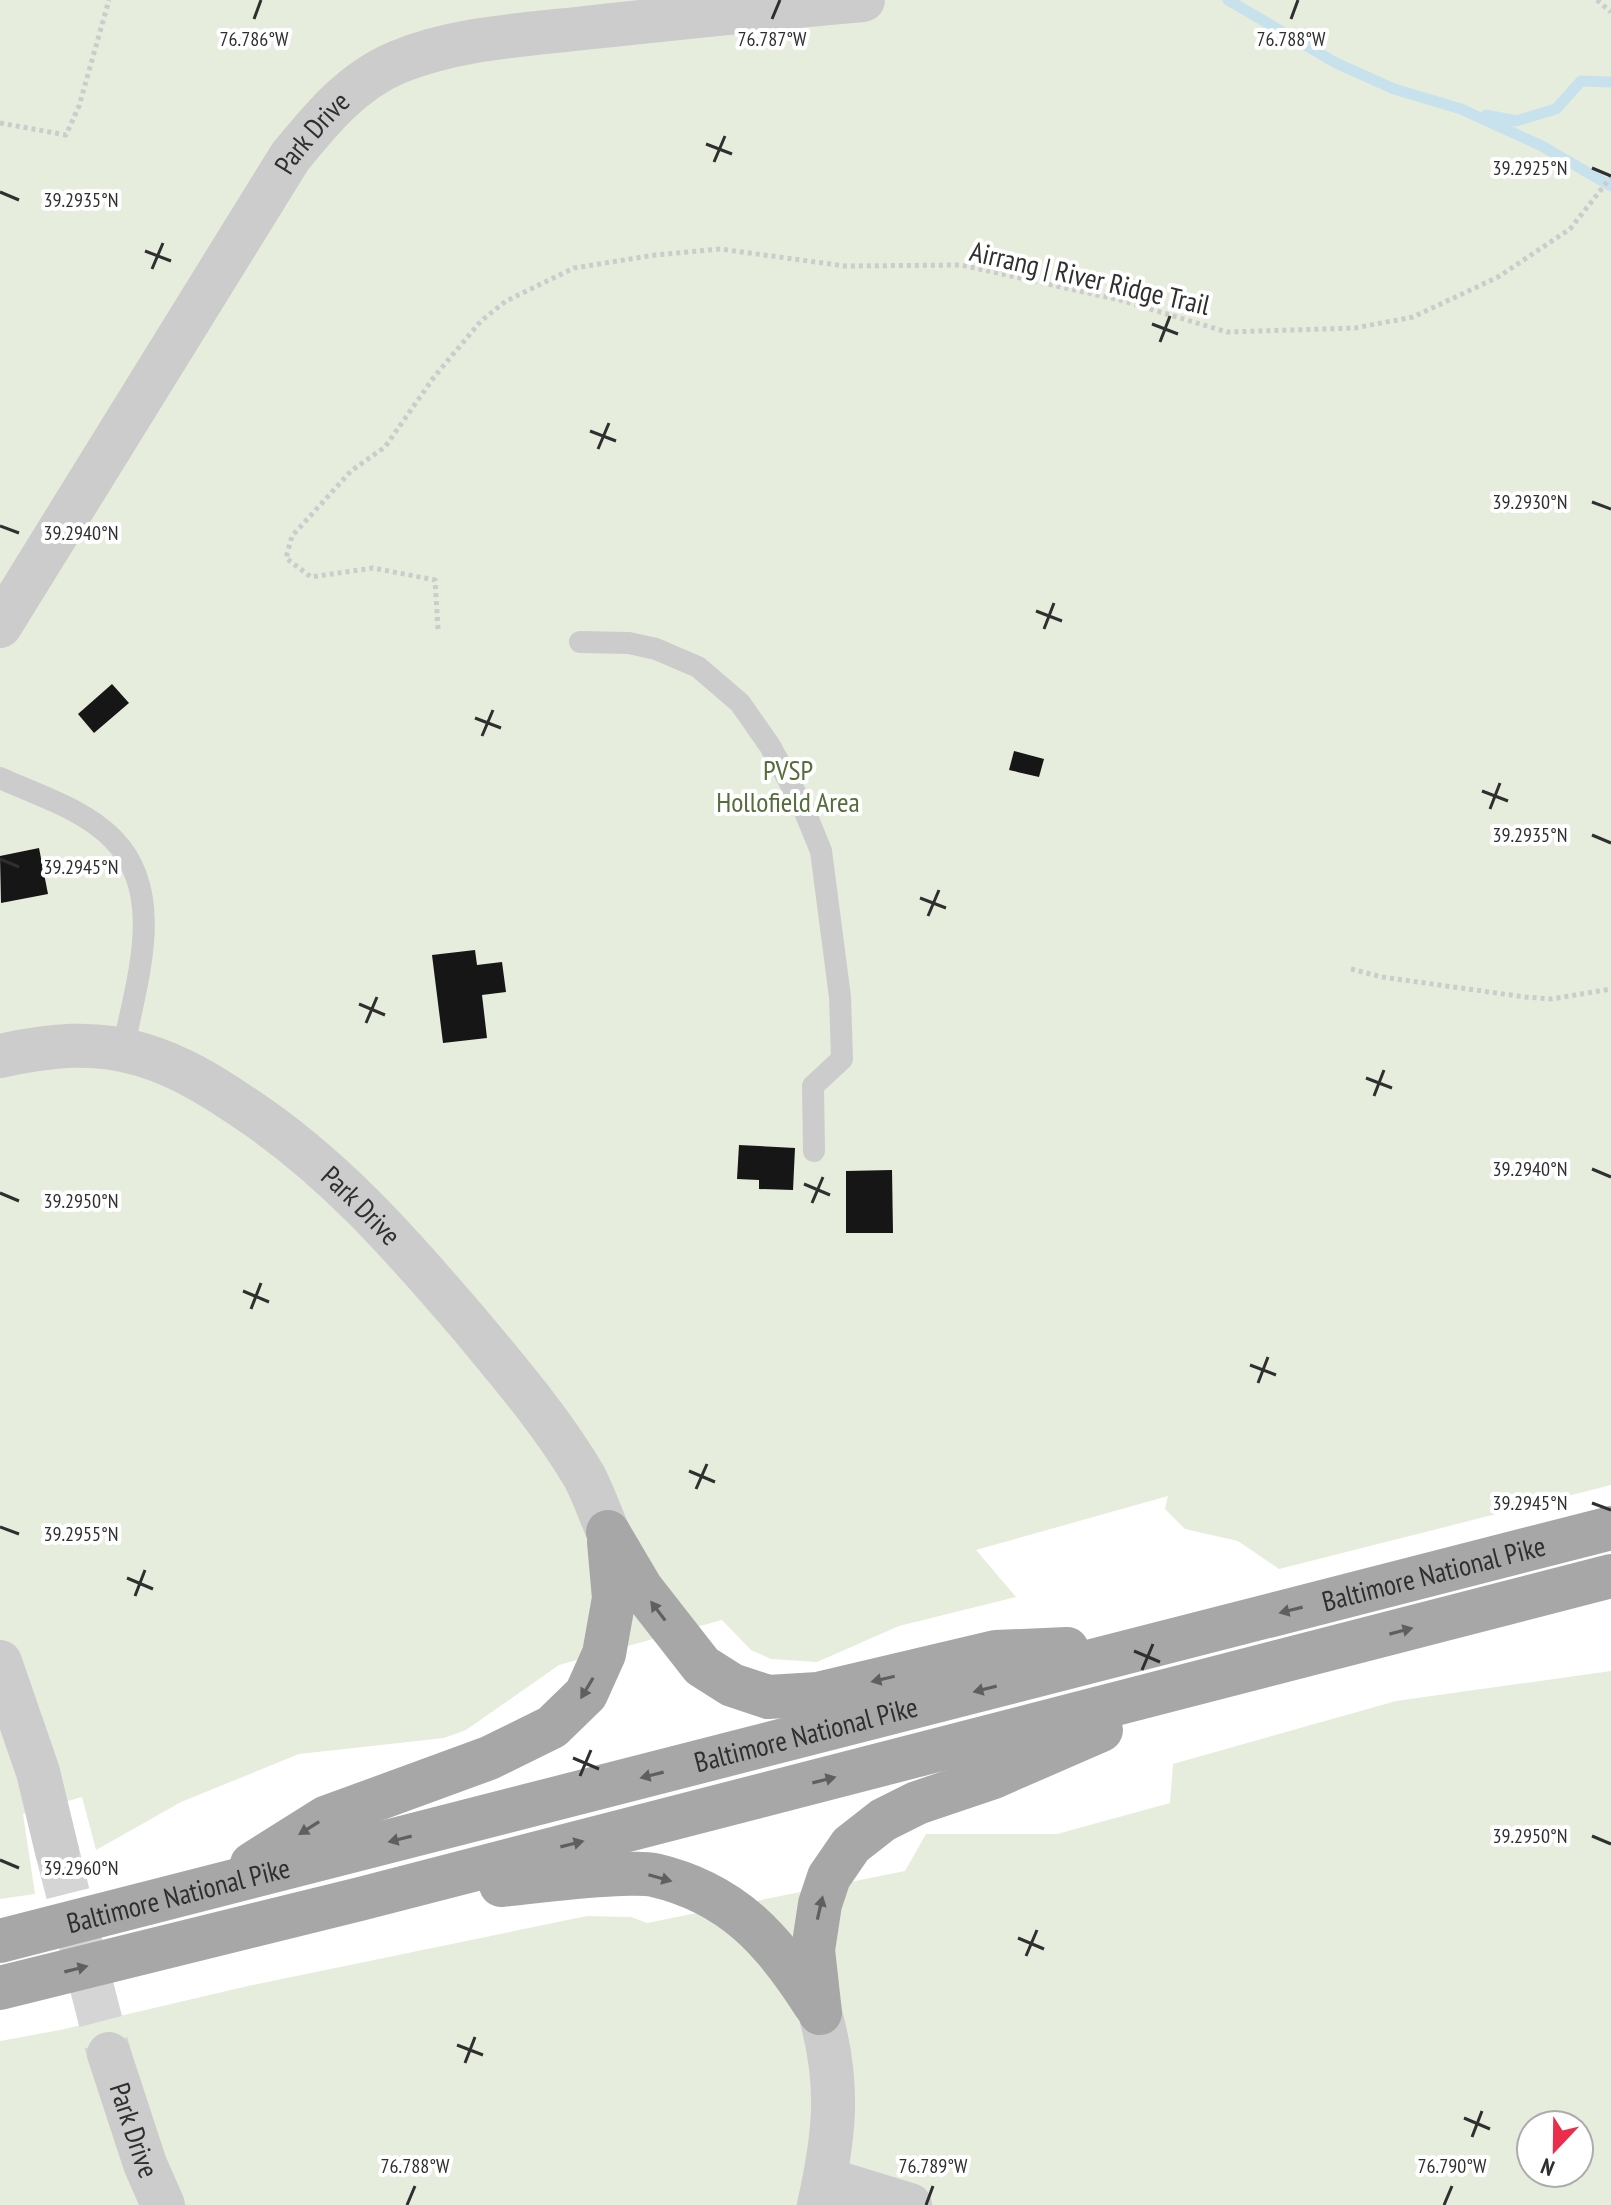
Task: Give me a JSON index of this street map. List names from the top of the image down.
{
  "streets": {
    "main road": ["Baltimore National Pike"],
    "street": ["Park Drive"],
    "path": ["Airrang | River Ridge Trail"]
  },
  "parks": ["PVSP Hollofield Area"],
  "north": "bottom",
  "coordinates": [
    "76.787°W",
    "76.786°W",
    "76.788°W",
    "39.2925°N",
    "39.2935°N",
    "39.2930°N",
    "39.2940°N",
    "39.2945°N",
    "39.2950°N",
    "39.2955°N",
    "39.2960°N",
    "76.789°W",
    "76.790°W"
  ]
}
